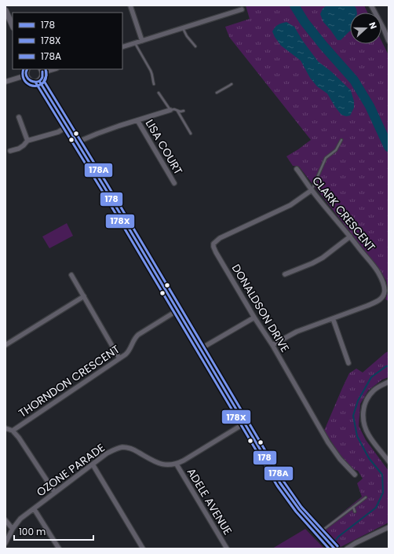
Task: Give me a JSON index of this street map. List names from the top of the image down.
{
  "streets": {
    "street": [
      "LISA COURT",
      "CLARK CRESCENT",
      "DONALDSON DRIVE",
      "THORNDON CRESCENT",
      "OZONE PARADE",
      "ADELE AVENUE"
    ]
  },
  "crossings": [
    ["CLARK CRESCENT", "DONALDSON DRIVE"],
    ["OZONE PARADE", "ADELE AVENUE"]
  ],
  "lines": ["transit line 178", "transit line 178X", "transit line 178A"],
  "legend": ["178", "178X", "178A"],
  "scale_bar": "100 m",
  "north": "right"
}
